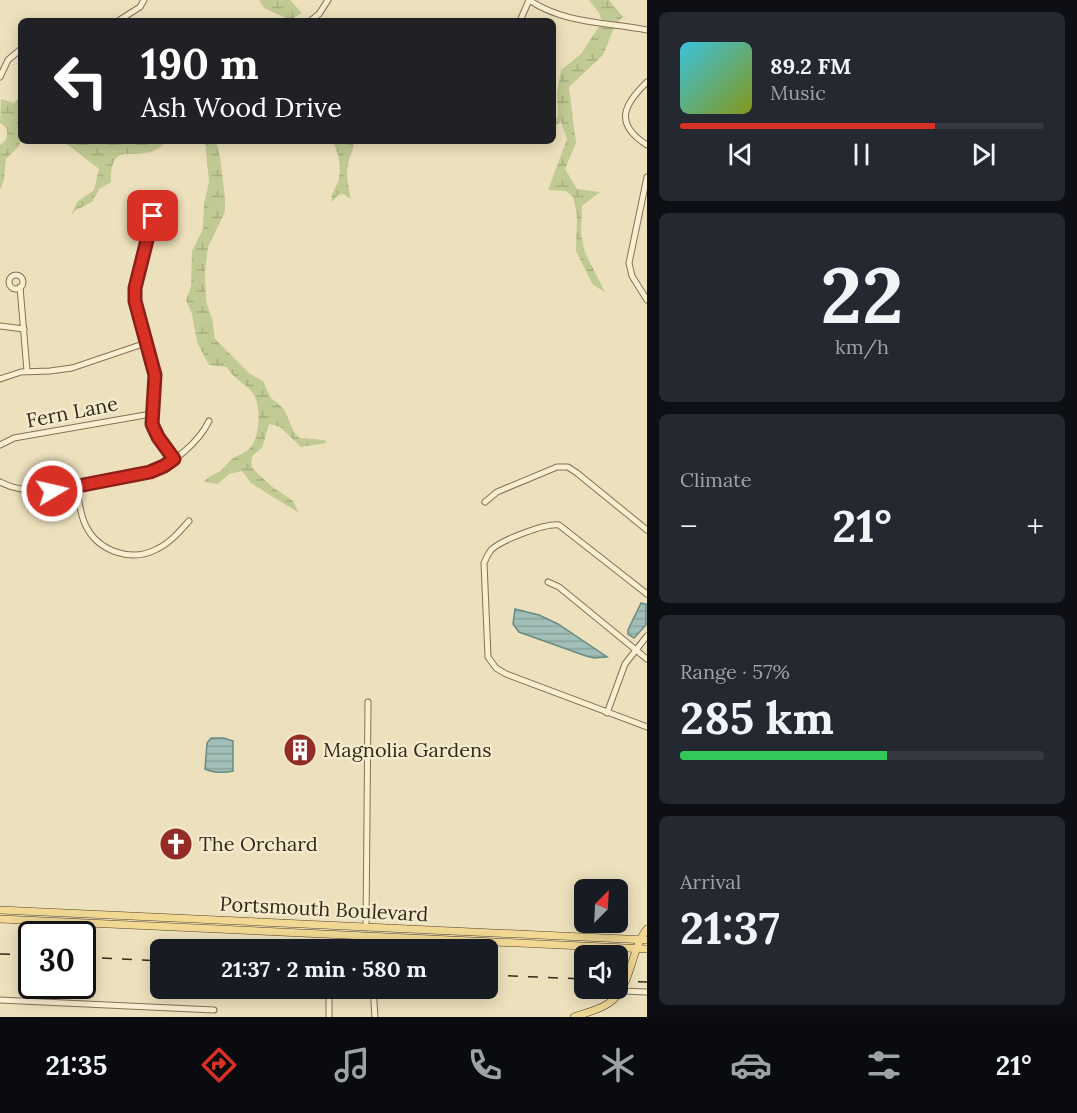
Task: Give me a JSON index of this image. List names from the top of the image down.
{
  "streets": {
    "main road": ["Portsmouth Boulevard"],
    "street": ["Fern Lane"]
  },
  "places": {
    "building": ["Magnolia Gardens"],
    "church": ["The Orchard"]
  },
  "north": "top right",
  "page": {
    "turn": ["190 m", "Ash Wood Drive"],
    "song": ["89.2 FM", "Music"],
    "tile": [
      ["22", "km/h"],
      "Climate",
      ["Range · 57%", "285 km"],
      ["Arrival", "21:37"]
    ],
    "heat": ["−", "21°", "+"],
    "limit": "30",
    "trip": "21:37 · 2 min · 580 m",
    "tabs": ["21:35", "21°"]
  }
}
